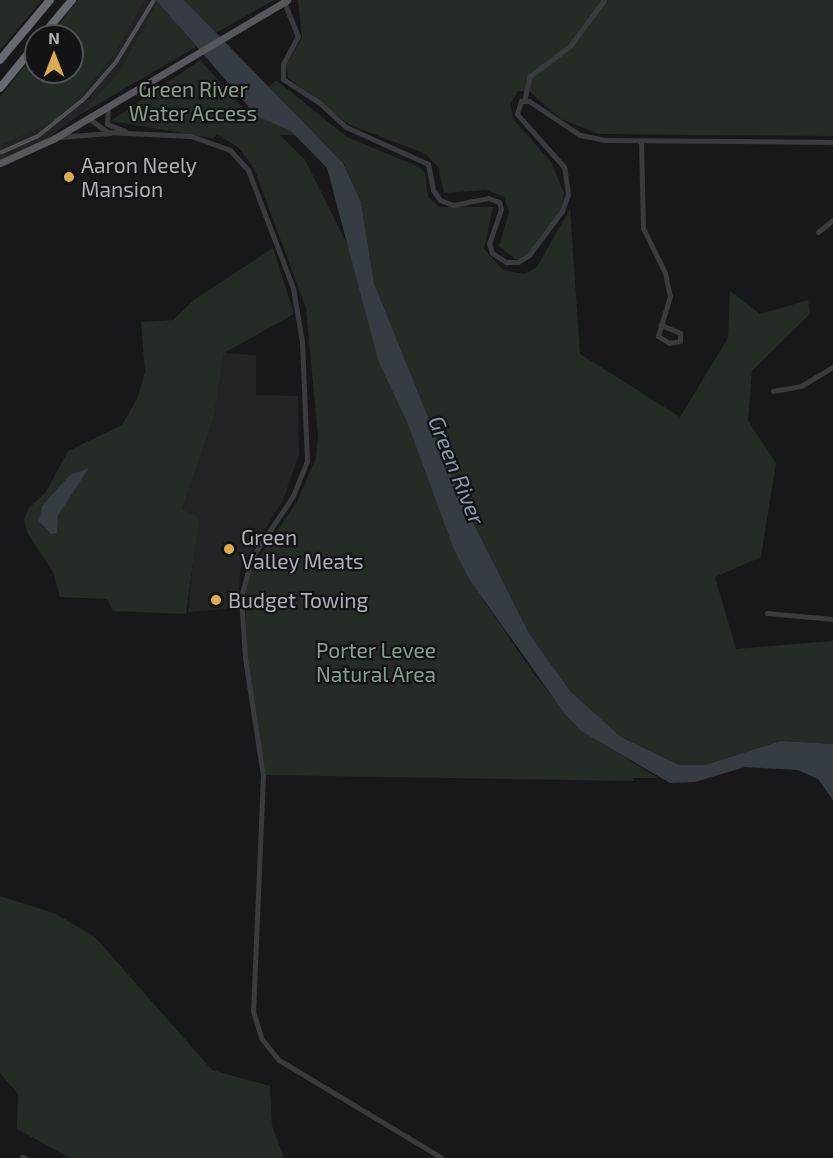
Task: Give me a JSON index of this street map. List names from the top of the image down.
{
  "water": ["Green River"],
  "parks": ["Green River Water Access", "Porter Levee Natural Area"],
  "places": ["Aaron Neely Mansion", "Green Valley Meats", "Budget Towing"],
  "north": "top"
}
